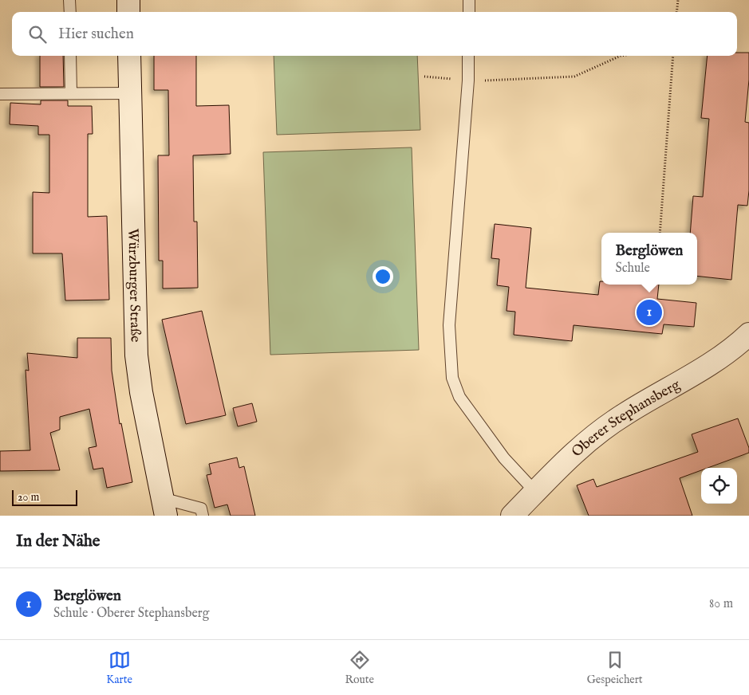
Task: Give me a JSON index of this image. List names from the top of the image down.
{
  "streets": {
    "street": ["Würzburger Straße", "Oberer Stephansberg"]
  },
  "scale_bar": "20 m",
  "page": {
    "search": "Hier suchen",
    "popup": ["Berglöwen", "Schule"],
    "pins": "1",
    "scale": "20 m",
    "heading": "In der Nähe",
    "list": [
      {
        "mark": "1",
        "name": "Berglöwen",
        "note": "Schule · Oberer Stephansberg",
        "value": "80 m"
      }
    ],
    "nav": ["Karte", "Route", "Gespeichert"]
  }
}
